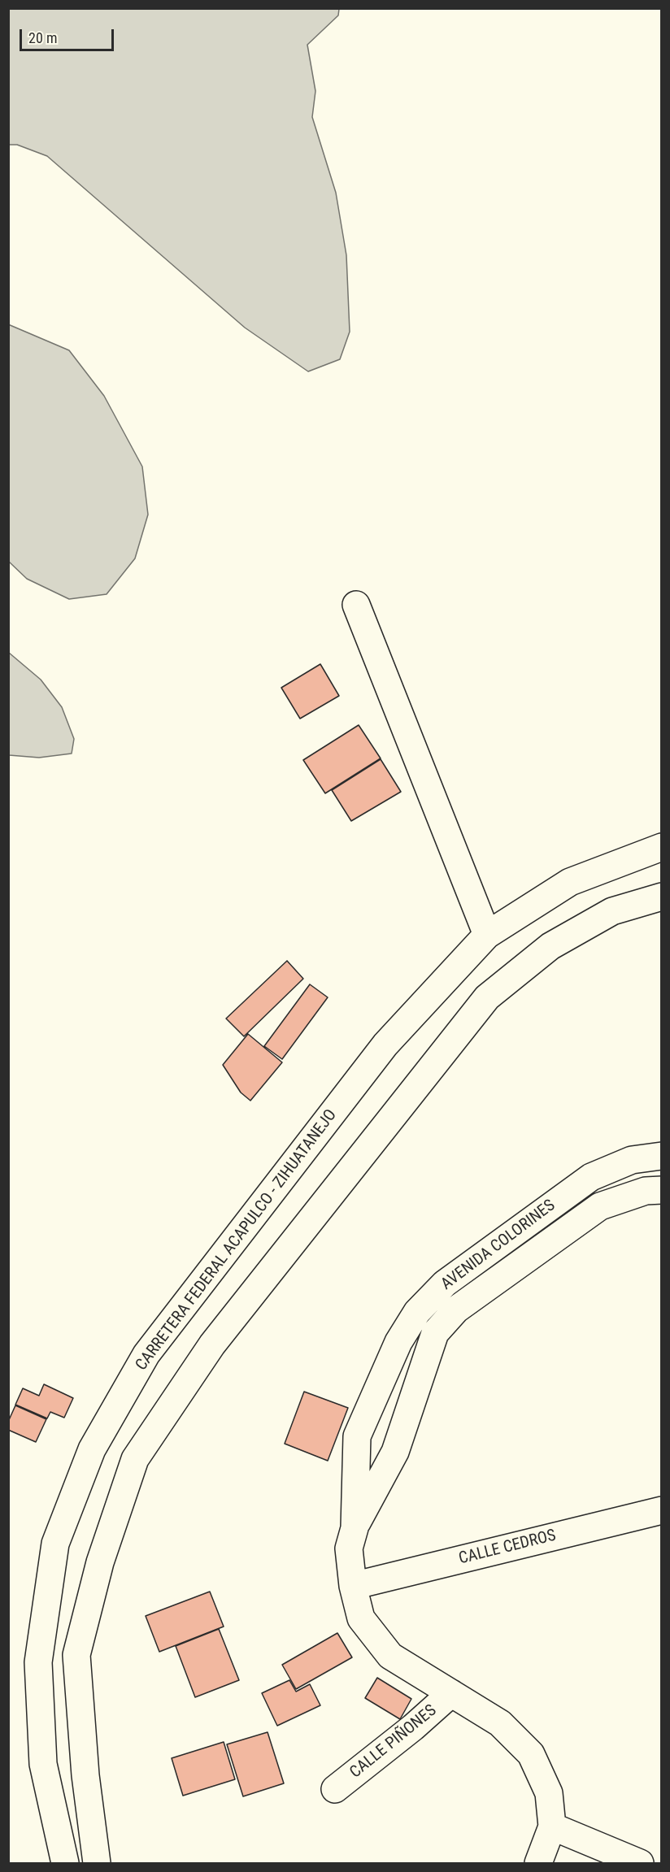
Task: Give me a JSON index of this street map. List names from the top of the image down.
{
  "streets": {
    "main road": [
      "CARRETERA FEDERAL ACAPULCO - ZIHUATANEJO",
      "AVENIDA COLORINES",
      "CALLE CEDROS",
      "CALLE PIÑONES"
    ]
  },
  "crossings": [
    ["AVENIDA COLORINES", "CALLE CEDROS"],
    ["AVENIDA COLORINES", "CALLE PIÑONES"]
  ],
  "scale_bar": "20 m"
}
